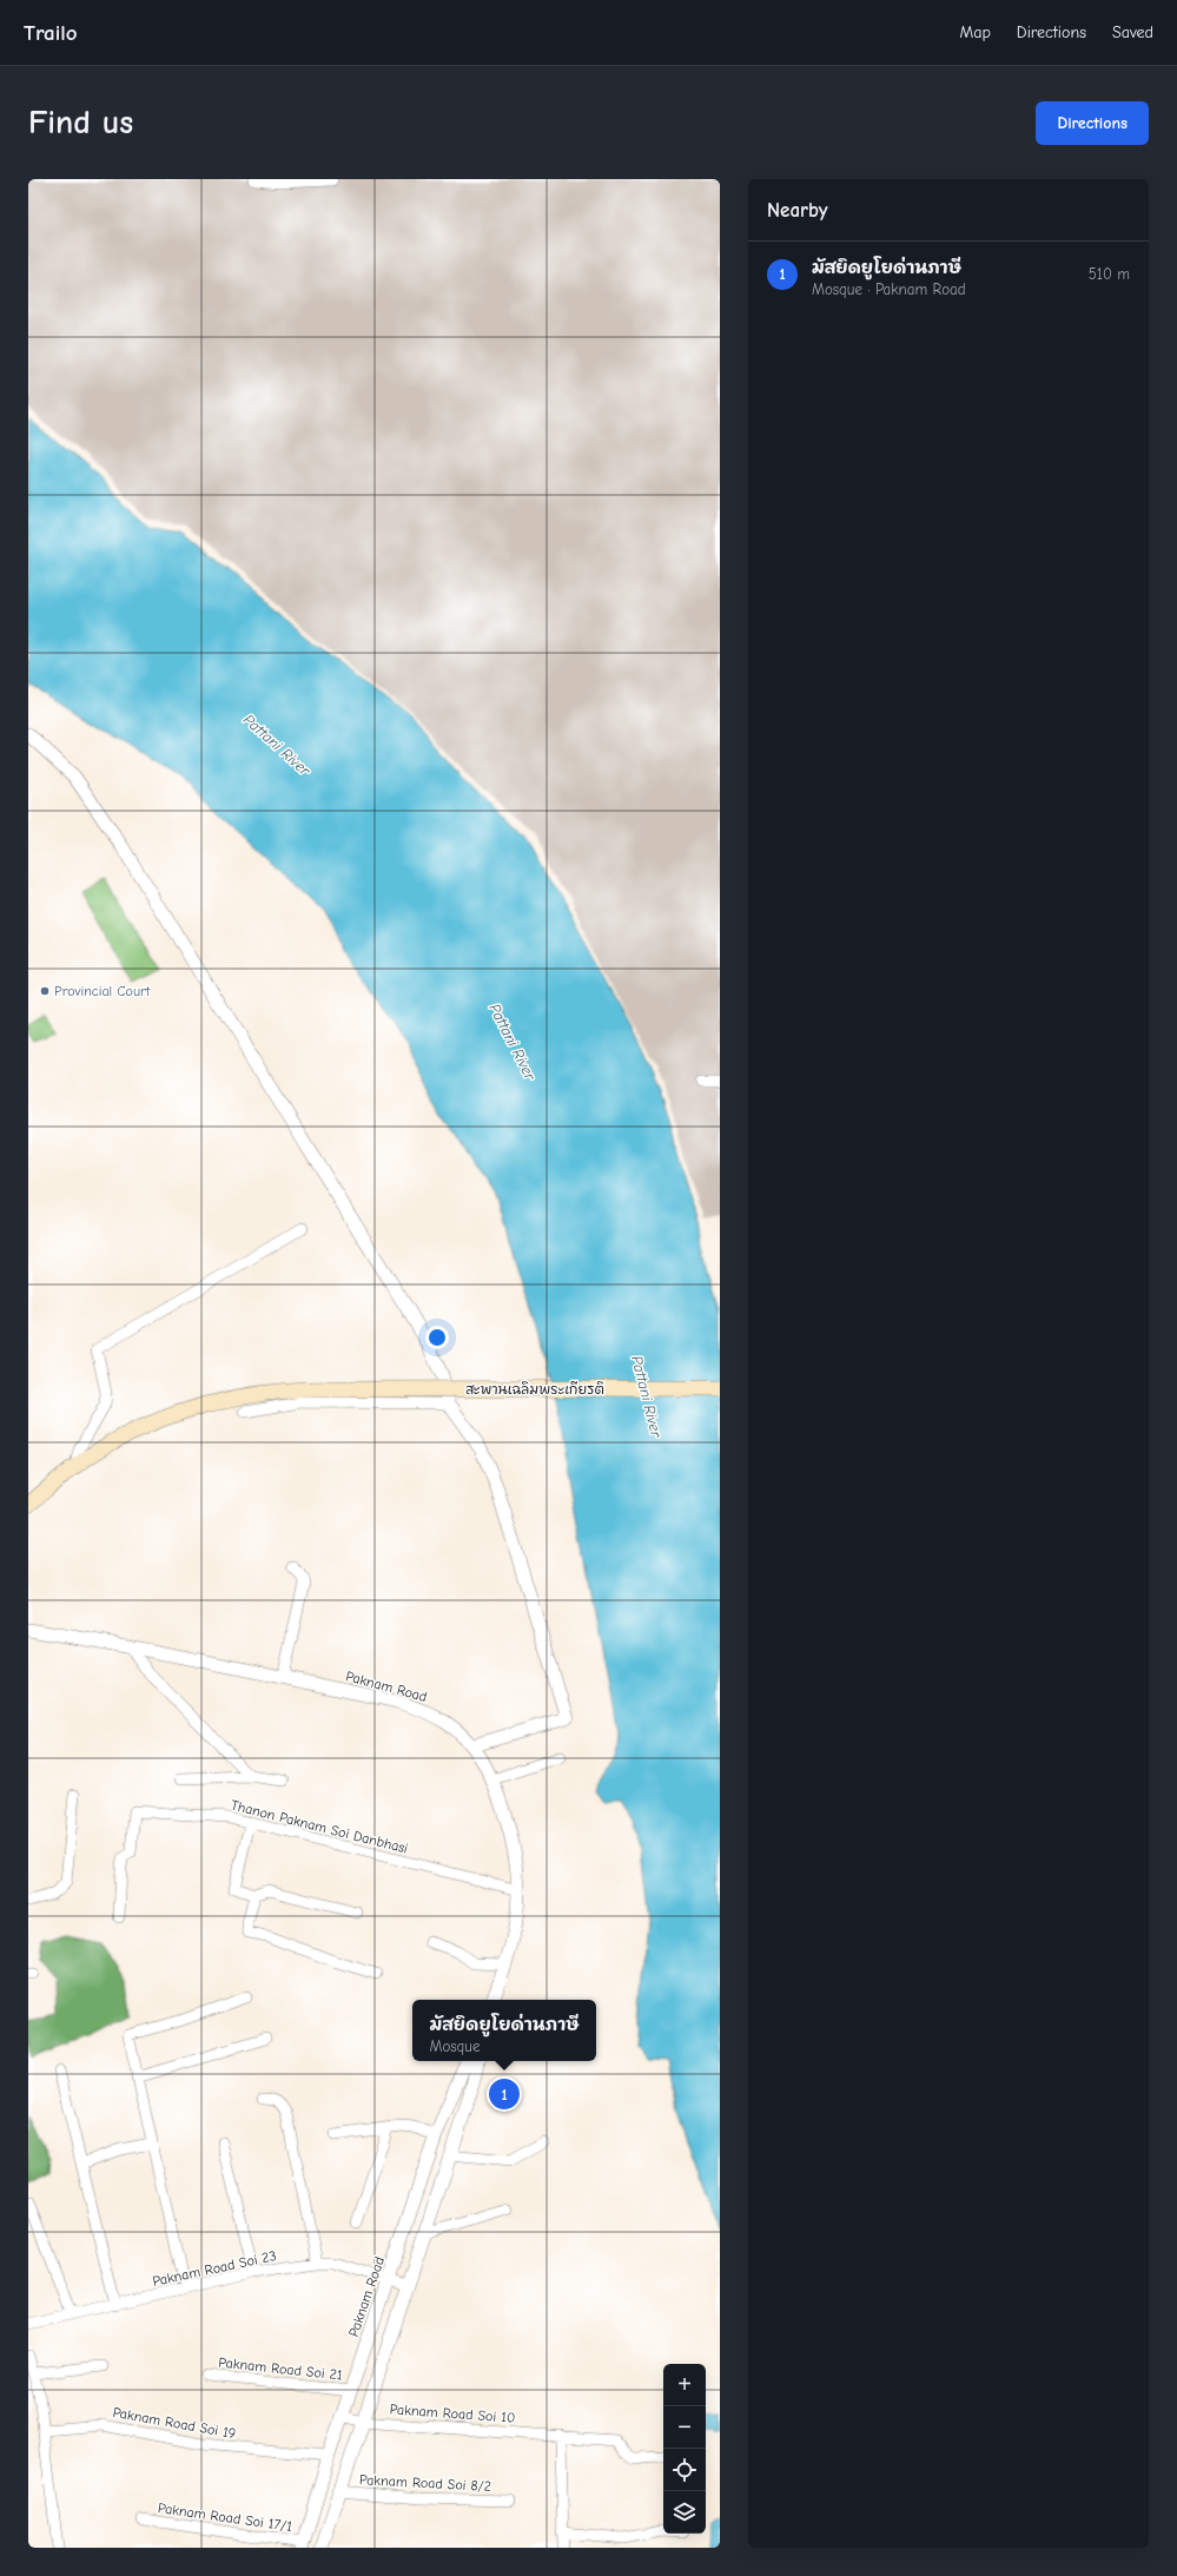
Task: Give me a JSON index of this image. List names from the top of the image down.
{
  "streets": {
    "main road": ["สะพานเฉลิมพระเกียรติ"],
    "street": [
      "Paknam Road",
      "Thanon Paknam Soi Danbhasi",
      "Paknam Road Soi 23",
      "Paknam Road Soi 21",
      "Paknam Road Soi 10",
      "Paknam Road Soi 19",
      "Paknam Road Soi 8/2",
      "Paknam Road Soi 17/1"
    ]
  },
  "crossings": [
    ["Paknam Road", "Thanon Paknam Soi Danbhasi"],
    ["Paknam Road", "Paknam Road Soi 23"],
    ["Paknam Road", "Paknam Road Soi 21"],
    ["Paknam Road", "Paknam Road Soi 10"],
    ["Paknam Road", "Paknam Road Soi 19"],
    ["Paknam Road", "Paknam Road Soi 17/1"]
  ],
  "water": ["Pattani River"],
  "places": ["Provincial Court"],
  "page": {
    "header": "Trailo",
    "nav": ["Map", "Directions", "Saved"],
    "buttons": "Directions",
    "title": "Find us",
    "heading": "Nearby",
    "list": [
      {
        "mark": "1",
        "name": "มัสยิดยูโยด่านภาษี",
        "note": "Mosque · Paknam Road",
        "value": "510 m"
      }
    ],
    "popup": ["มัสยิดยูโยด่านภาษี", "Mosque"],
    "pins": "1",
    "map_buttons": ["+", "−"]
  }
}
